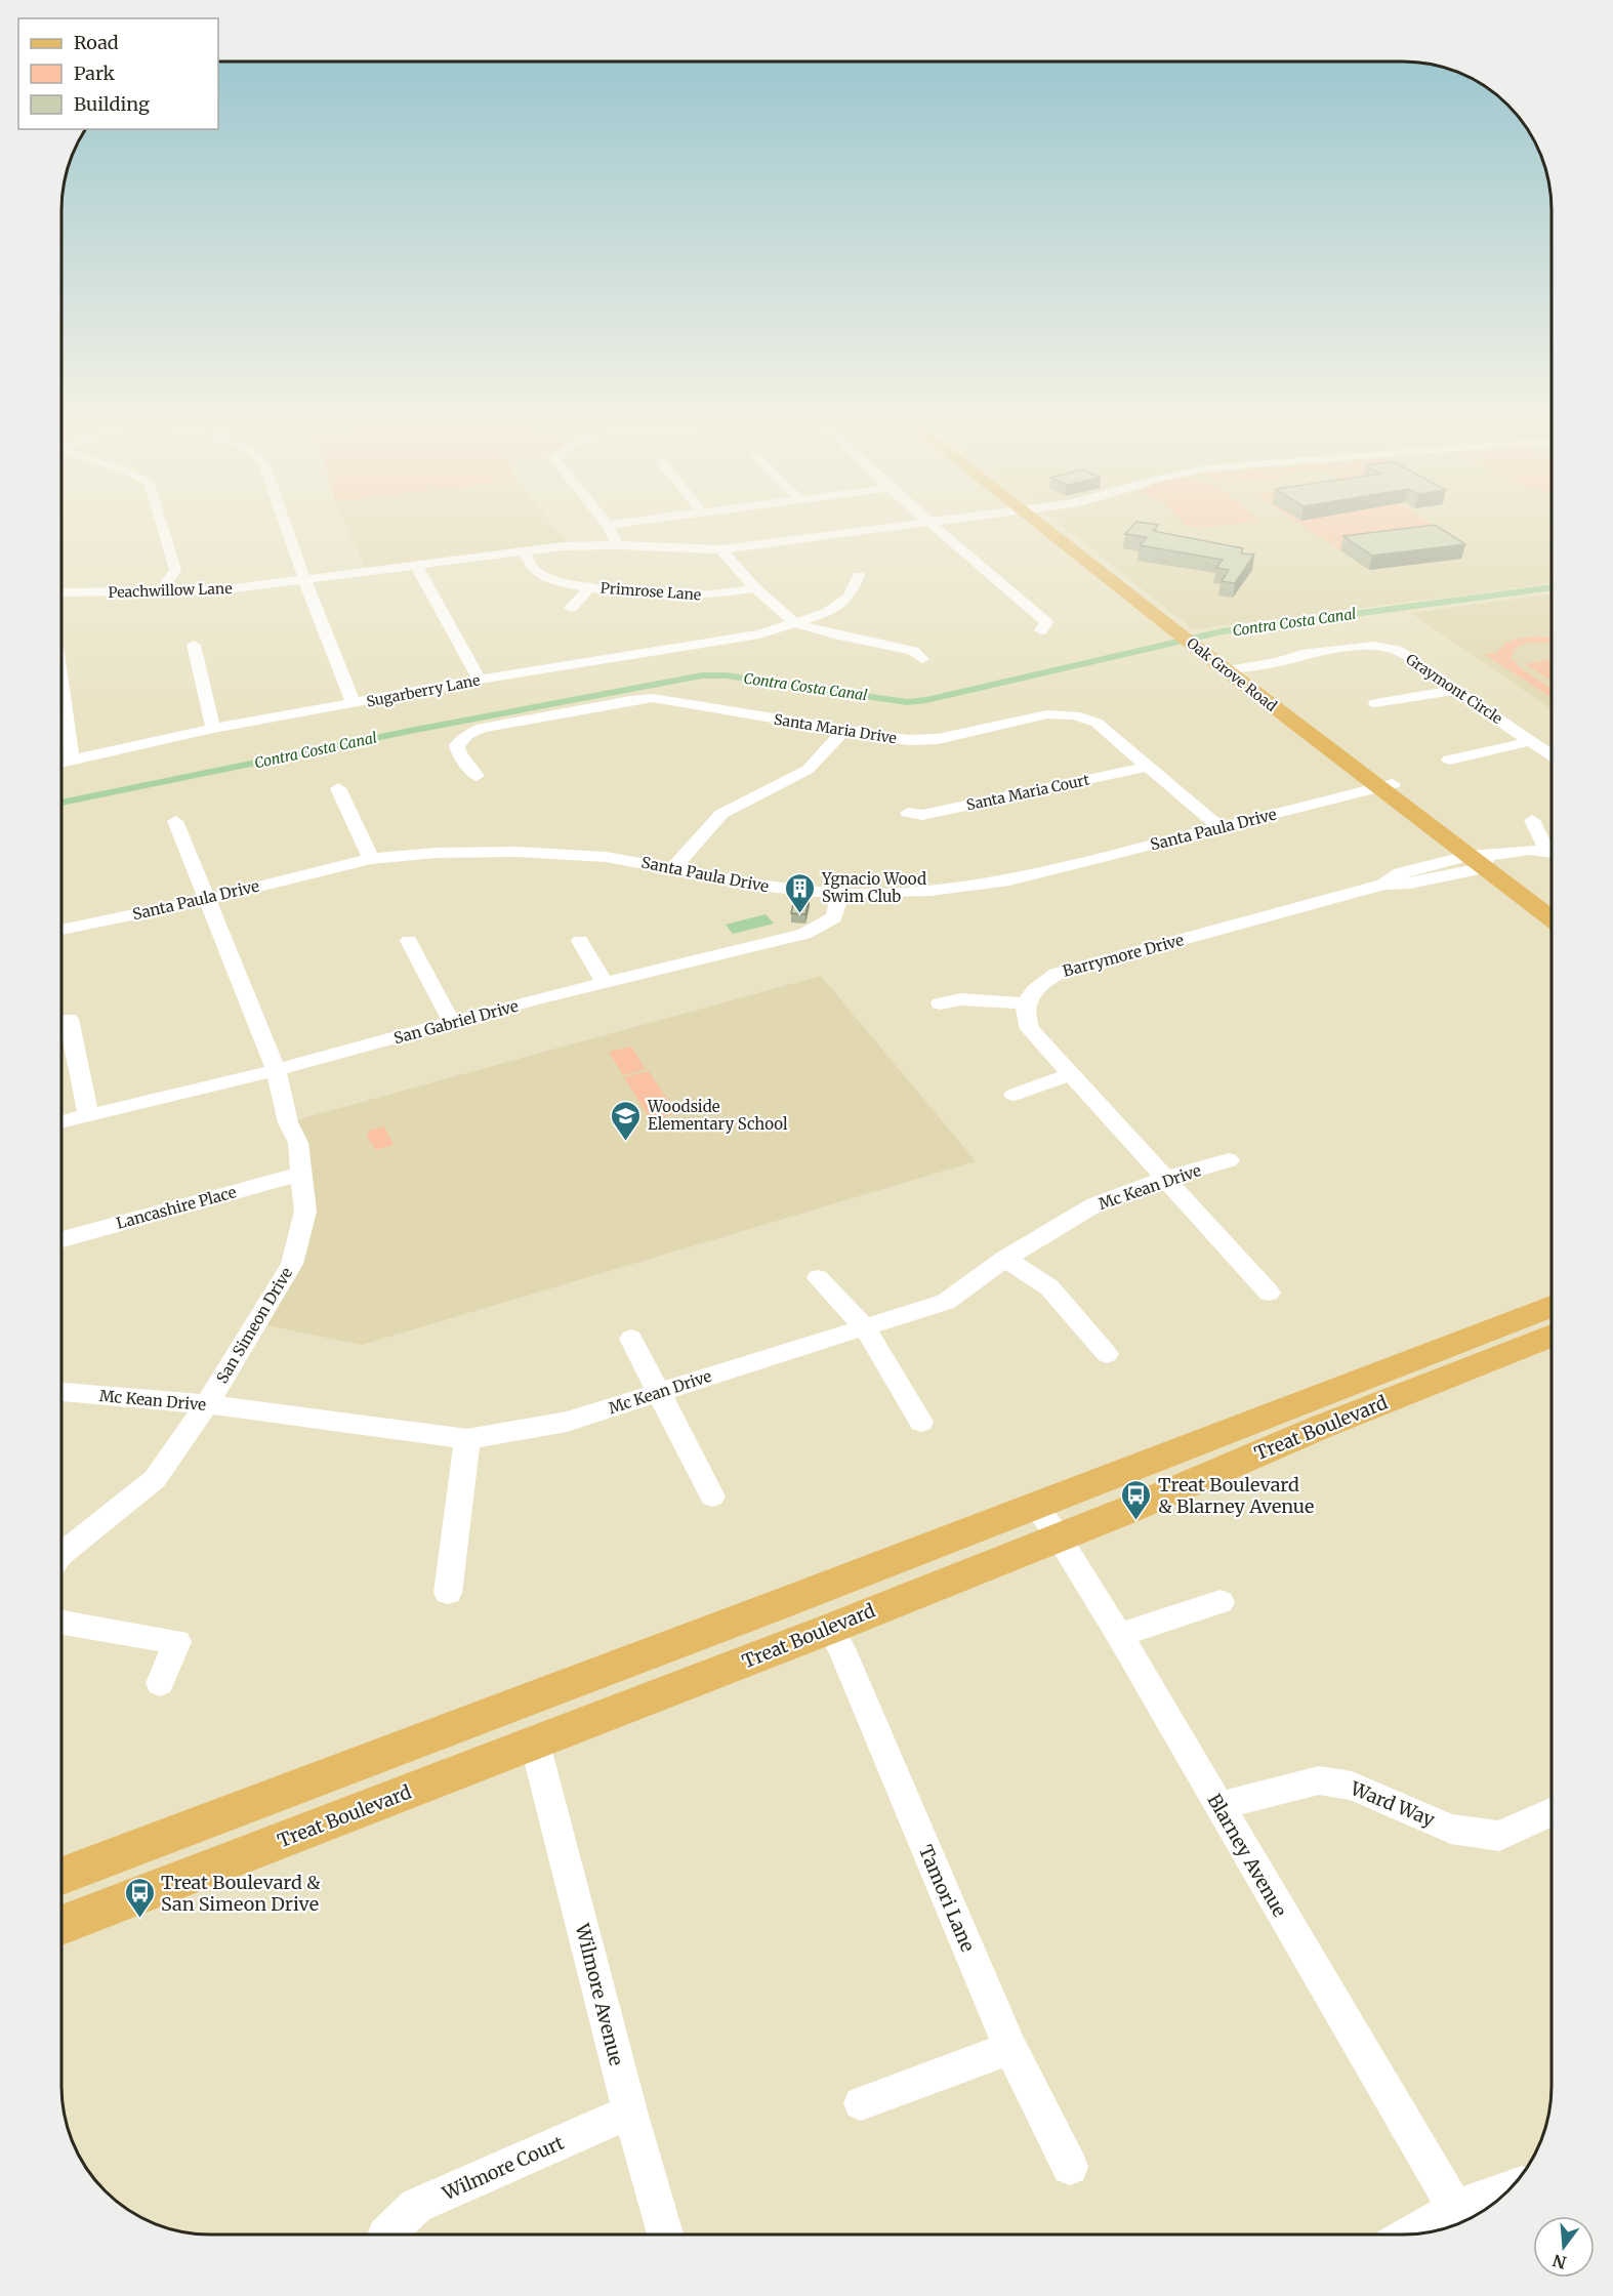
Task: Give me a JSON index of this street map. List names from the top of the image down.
{
  "streets": {
    "main road": ["Oak Grove Road", "Treat Boulevard"],
    "street": [
      "Peachwillow Lane",
      "Primrose Lane",
      "Graymont Circle",
      "Sugarberry Lane",
      "Santa Maria Drive",
      "Santa Maria Court",
      "Santa Paula Drive",
      "Barrymore Drive",
      "San Gabriel Drive",
      "Mc Kean Drive",
      "Lancashire Place",
      "San Simeon Drive",
      "Ward Way",
      "Blarney Avenue",
      "Tamori Lane",
      "Wilmore Avenue",
      "Wilmore Court"
    ]
  },
  "crossings": [
    ["Peachwillow Lane", "Primrose Lane"],
    ["Oak Grove Road", "Graymont Circle"],
    ["Oak Grove Road", "Santa Paula Drive"],
    ["Oak Grove Road", "Barrymore Drive"],
    ["Santa Maria Drive", "Santa Maria Court"],
    ["Santa Maria Drive", "Santa Paula Drive"],
    ["Santa Paula Drive", "San Gabriel Drive"],
    ["Santa Paula Drive", "San Simeon Drive"],
    ["San Gabriel Drive", "San Simeon Drive"],
    ["Mc Kean Drive", "San Simeon Drive"],
    ["Lancashire Place", "San Simeon Drive"],
    ["Treat Boulevard", "Blarney Avenue"],
    ["Treat Boulevard", "Tamori Lane"],
    ["Treat Boulevard", "Wilmore Avenue"],
    ["Ward Way", "Blarney Avenue"],
    ["Wilmore Avenue", "Wilmore Court"]
  ],
  "water": ["Contra Costa Canal"],
  "places": {
    "building": ["Ygnacio Wood Swim Club"],
    "school or university": ["Woodside Elementary School"],
    "bus stop": ["Treat Boulevard & Blarney Avenue", "Treat Boulevard & San Simeon Drive"]
  },
  "legend": ["Road", "Park", "Building"],
  "north": "bottom"
}
